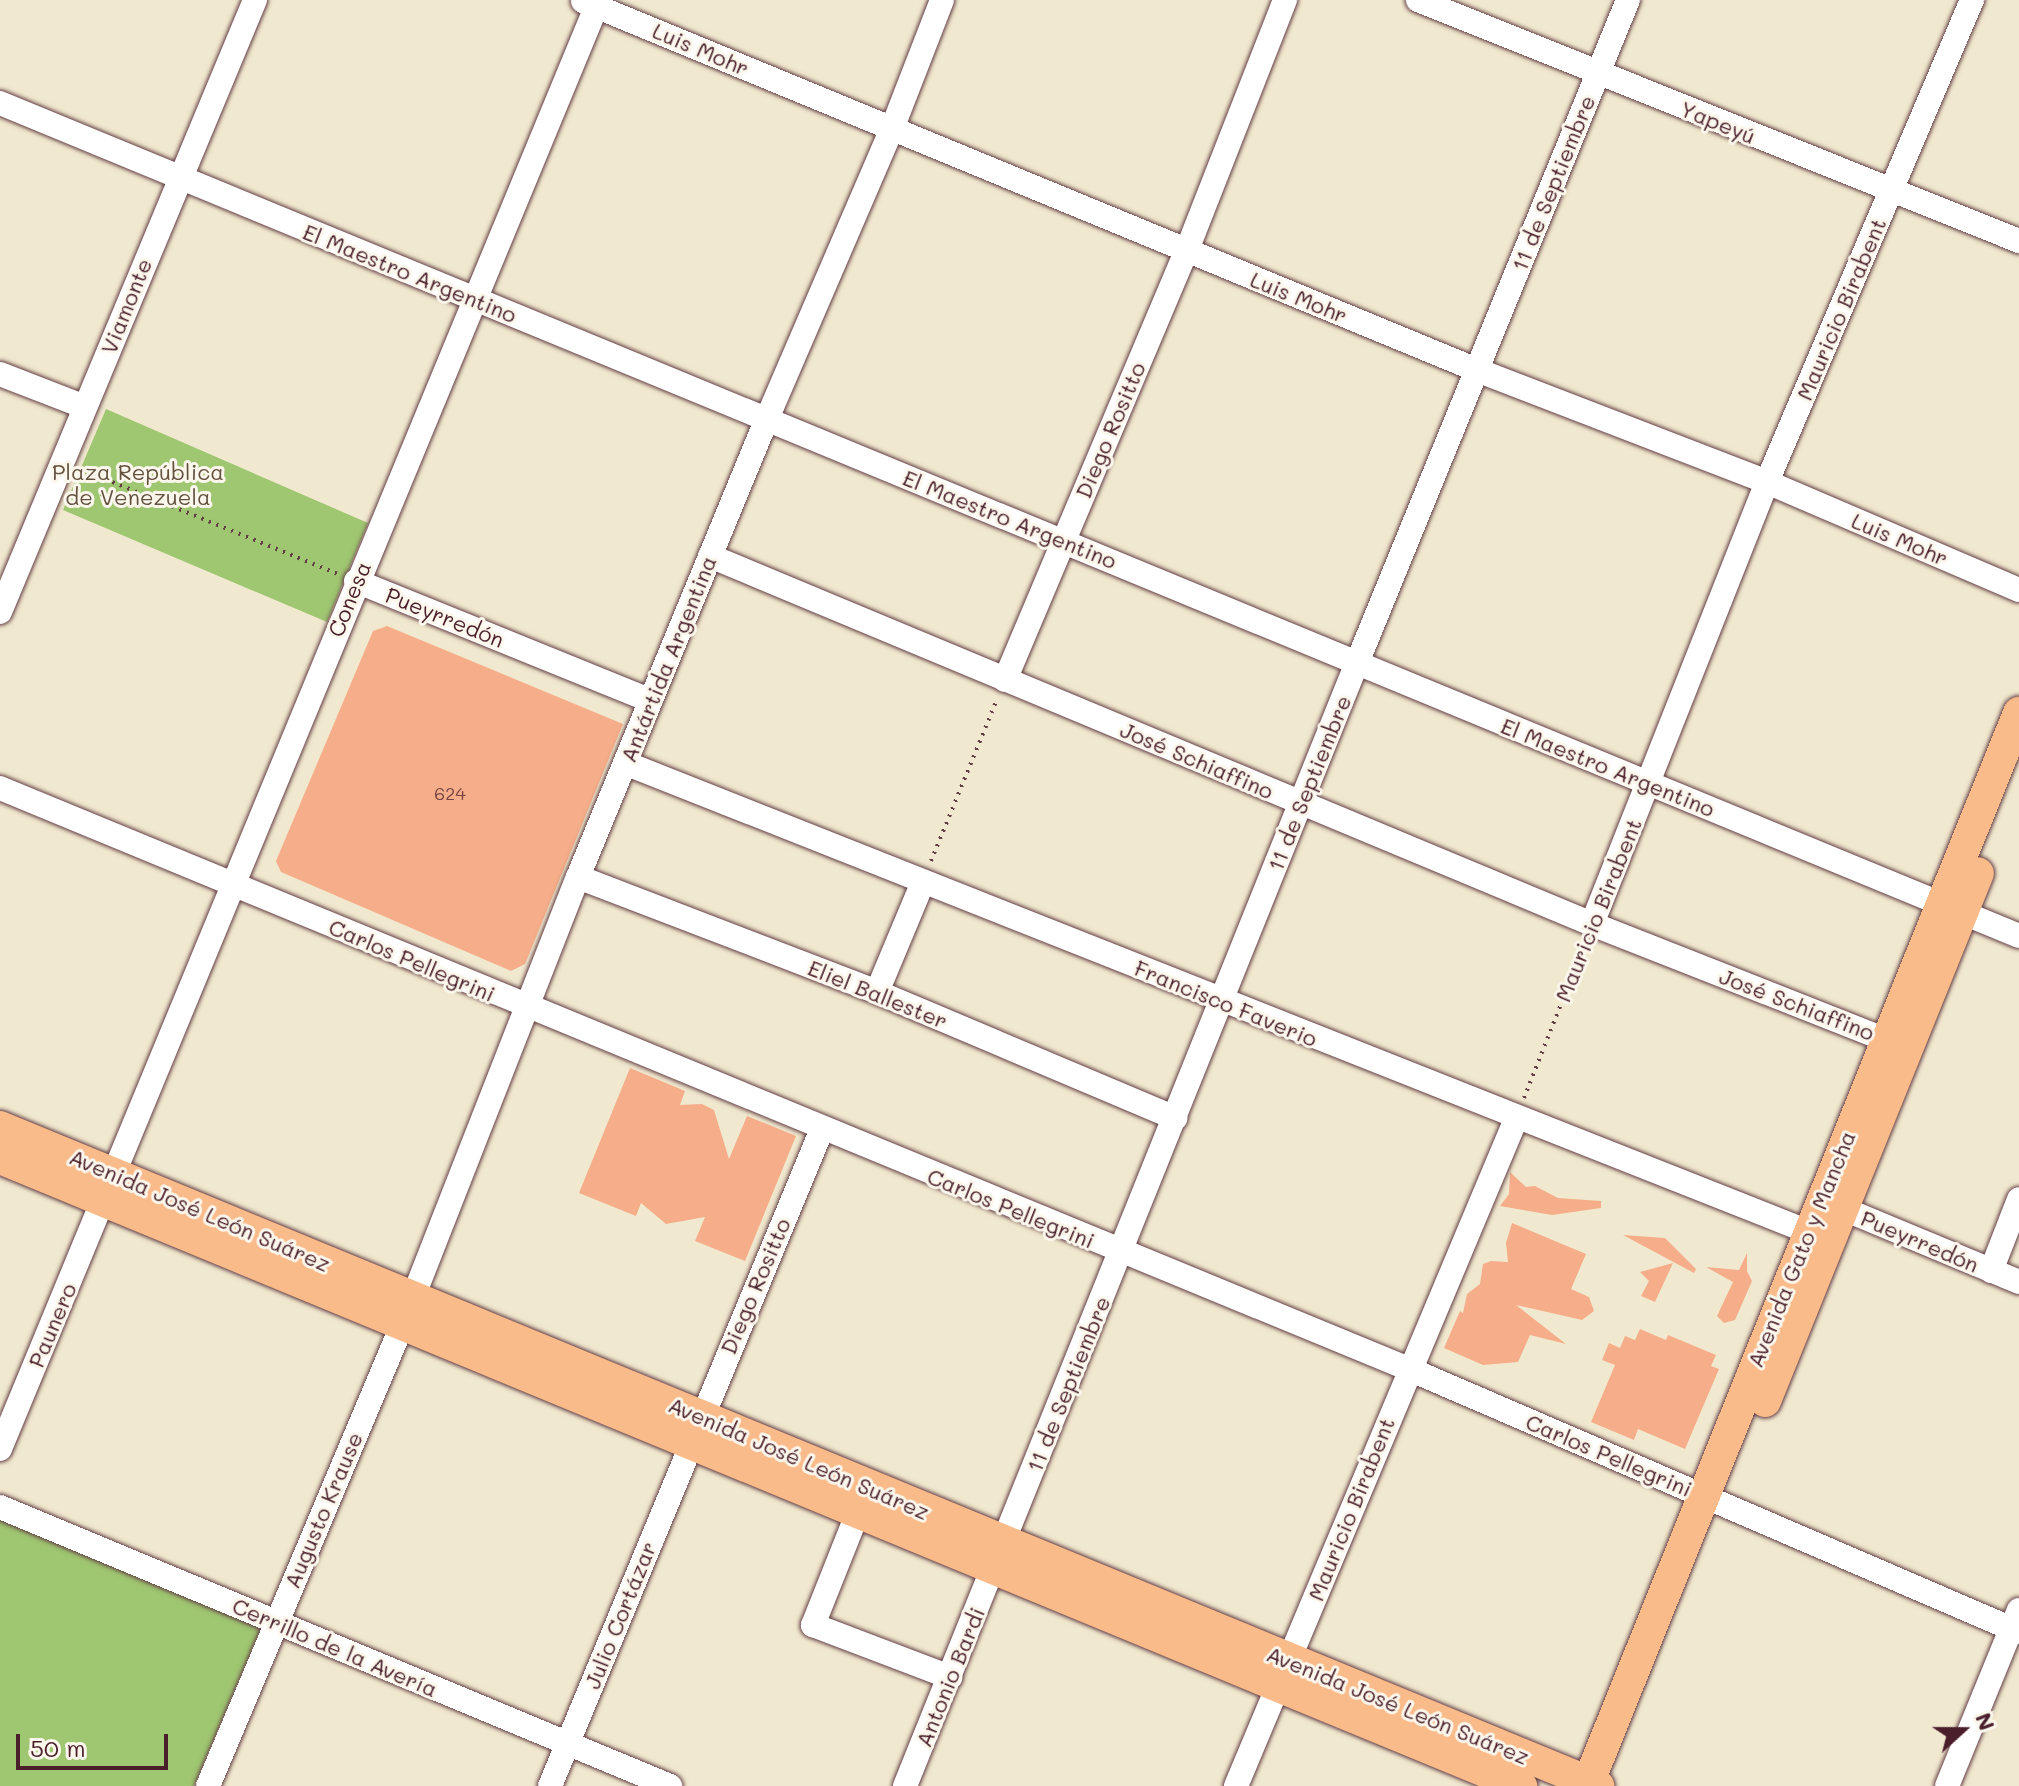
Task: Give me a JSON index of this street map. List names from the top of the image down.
{
  "streets": {
    "main road": ["Avenida José León Suárez", "Avenida Gato y Mancha"],
    "street": [
      "Luis Mohr",
      "Yapeyú",
      "11 de Septiembre",
      "El Maestro Argentino",
      "Viamonte",
      "Mauricio Birabent",
      "Diego Rositto",
      "Conesa",
      "Pueyrredón",
      "Antártida Argentina",
      "José Schiaffino",
      "Carlos Pellegrini",
      "Eliel Ballester",
      "Francisco Faverio",
      "Paunero",
      "Augusto Krause",
      "Julio Cortázar",
      "Cerrillo de la Avería",
      "Antonio Bardi"
    ]
  },
  "crossings": [
    ["Luis Mohr", "11 de Septiembre"],
    ["Luis Mohr", "Mauricio Birabent"],
    ["Luis Mohr", "Diego Rositto"],
    ["Luis Mohr", "Conesa"],
    ["Luis Mohr", "Antártida Argentina"],
    ["Yapeyú", "11 de Septiembre"],
    ["Yapeyú", "Mauricio Birabent"],
    ["11 de Septiembre", "El Maestro Argentino"],
    ["11 de Septiembre", "José Schiaffino"],
    ["11 de Septiembre", "Carlos Pellegrini"],
    ["11 de Septiembre", "Eliel Ballester"],
    ["11 de Septiembre", "Francisco Faverio"],
    ["11 de Septiembre", "Avenida José León Suárez"],
    ["11 de Septiembre", "Antonio Bardi"],
    ["El Maestro Argentino", "Viamonte"],
    ["El Maestro Argentino", "Mauricio Birabent"],
    ["El Maestro Argentino", "Diego Rositto"],
    ["El Maestro Argentino", "Conesa"],
    ["El Maestro Argentino", "Antártida Argentina"],
    ["El Maestro Argentino", "Avenida Gato y Mancha"],
    ["Mauricio Birabent", "José Schiaffino"],
    ["Mauricio Birabent", "Carlos Pellegrini"],
    ["Mauricio Birabent", "Francisco Faverio"],
    ["Mauricio Birabent", "Avenida José León Suárez"],
    ["Diego Rositto", "José Schiaffino"],
    ["Diego Rositto", "Carlos Pellegrini"],
    ["Diego Rositto", "Avenida José León Suárez"],
    ["Diego Rositto", "Julio Cortázar"],
    ["Conesa", "Pueyrredón"],
    ["Conesa", "Carlos Pellegrini"],
    ["Conesa", "Avenida José León Suárez"],
    ["Conesa", "Paunero"],
    ["Pueyrredón", "Antártida Argentina"],
    ["Pueyrredón", "Avenida Gato y Mancha"],
    ["Antártida Argentina", "José Schiaffino"],
    ["Antártida Argentina", "Carlos Pellegrini"],
    ["Antártida Argentina", "Eliel Ballester"],
    ["Antártida Argentina", "Francisco Faverio"],
    ["Antártida Argentina", "Avenida José León Suárez"],
    ["Antártida Argentina", "Augusto Krause"],
    ["José Schiaffino", "Avenida Gato y Mancha"],
    ["Carlos Pellegrini", "Avenida Gato y Mancha"],
    ["Francisco Faverio", "Avenida Gato y Mancha"],
    ["Avenida José León Suárez", "Avenida Gato y Mancha"],
    ["Avenida José León Suárez", "Paunero"],
    ["Avenida José León Suárez", "Augusto Krause"],
    ["Avenida José León Suárez", "Julio Cortázar"],
    ["Avenida José León Suárez", "Antonio Bardi"],
    ["Augusto Krause", "Cerrillo de la Avería"],
    ["Julio Cortázar", "Cerrillo de la Avería"]
  ],
  "parks": ["Plaza República de Venezuela"],
  "house_numbers": ["624"],
  "scale_bar": "50 m",
  "north": "right"
}
